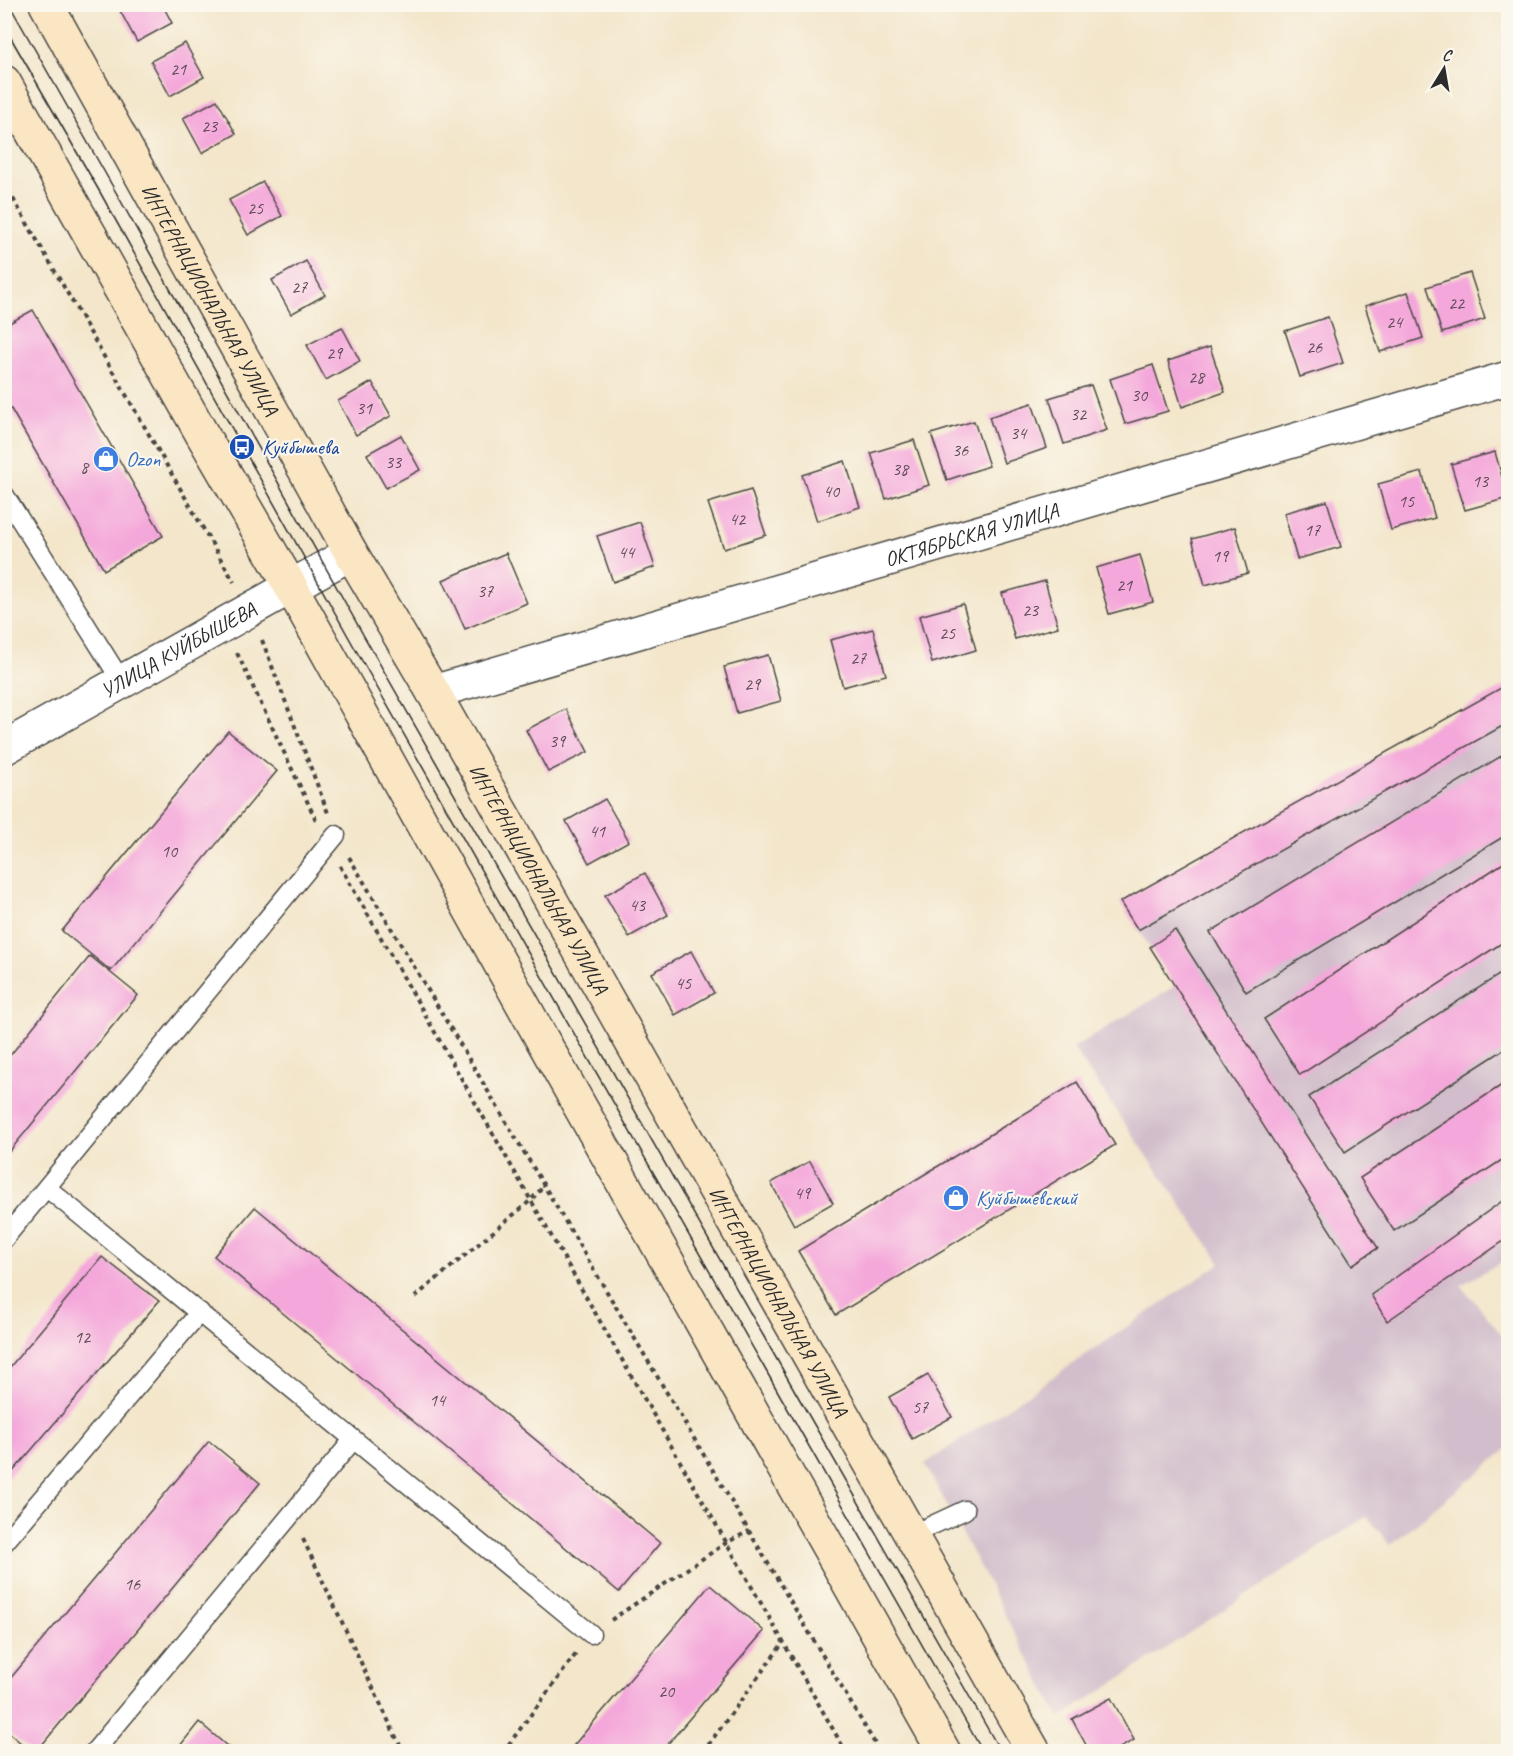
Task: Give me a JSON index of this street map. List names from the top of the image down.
{
  "streets": {
    "main road": ["ИНТЕРНАЦИОНАЛЬНАЯ УЛИЦА"],
    "street": ["ОКТЯБРЬСКАЯ УЛИЦА", "УЛИЦА КУЙБЫШЕВА"]
  },
  "crossings": [
    ["ИНТЕРНАЦИОНАЛЬНАЯ УЛИЦА", "ОКТЯБРЬСКАЯ УЛИЦА"],
    ["ИНТЕРНАЦИОНАЛЬНАЯ УЛИЦА", "УЛИЦА КУЙБЫШЕВА"]
  ],
  "places": {
    "bus stop": ["Куйбышева"],
    "shop": ["Ozon", "Куйбышевский"]
  },
  "house_numbers": [
    "21",
    "23",
    "25",
    "27",
    "22",
    "24",
    "26",
    "29",
    "28",
    "30",
    "31",
    "32",
    "34",
    "36",
    "33",
    "8",
    "38",
    "13",
    "40",
    "15",
    "42",
    "17",
    "44",
    "19",
    "21",
    "37",
    "23",
    "25",
    "27",
    "29",
    "39",
    "41",
    "10",
    "43",
    "45",
    "49",
    "12",
    "14",
    "57",
    "16",
    "20"
  ],
  "north": "top"
}
